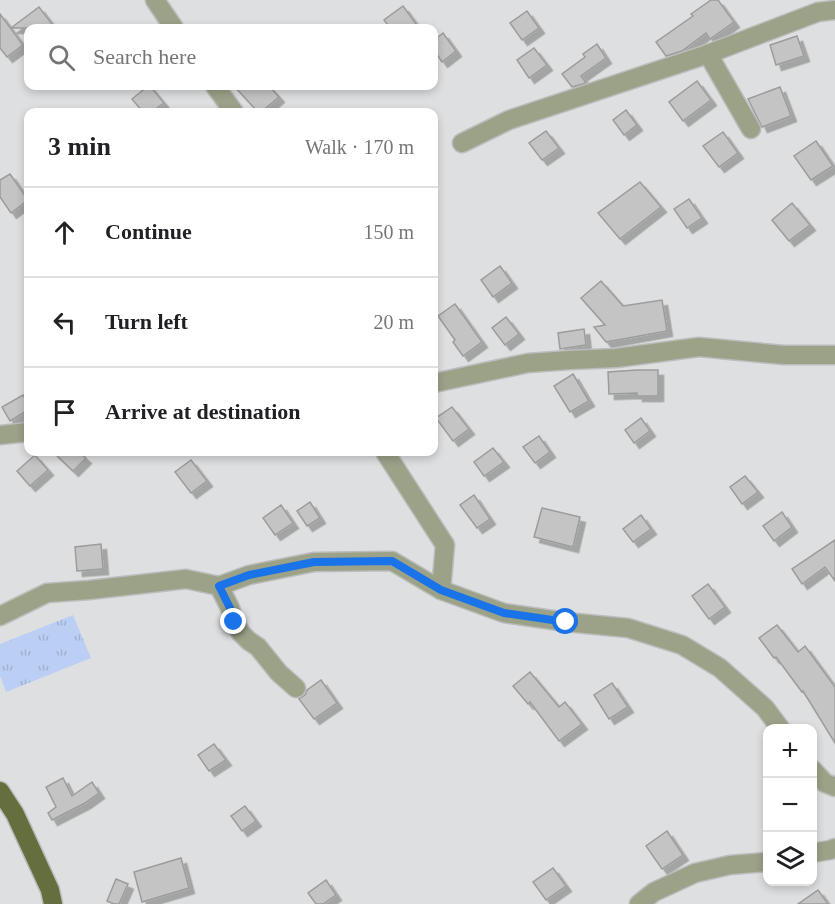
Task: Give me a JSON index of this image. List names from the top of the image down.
{
  "page": {
    "search": "Search here",
    "heading": ["3 min", "Walk · 170 m"],
    "list": [
      ["Continue", "150 m"],
      ["Turn left", "20 m"],
      "Arrive at destination"
    ],
    "map_buttons": ["+", "−"]
  }
}
